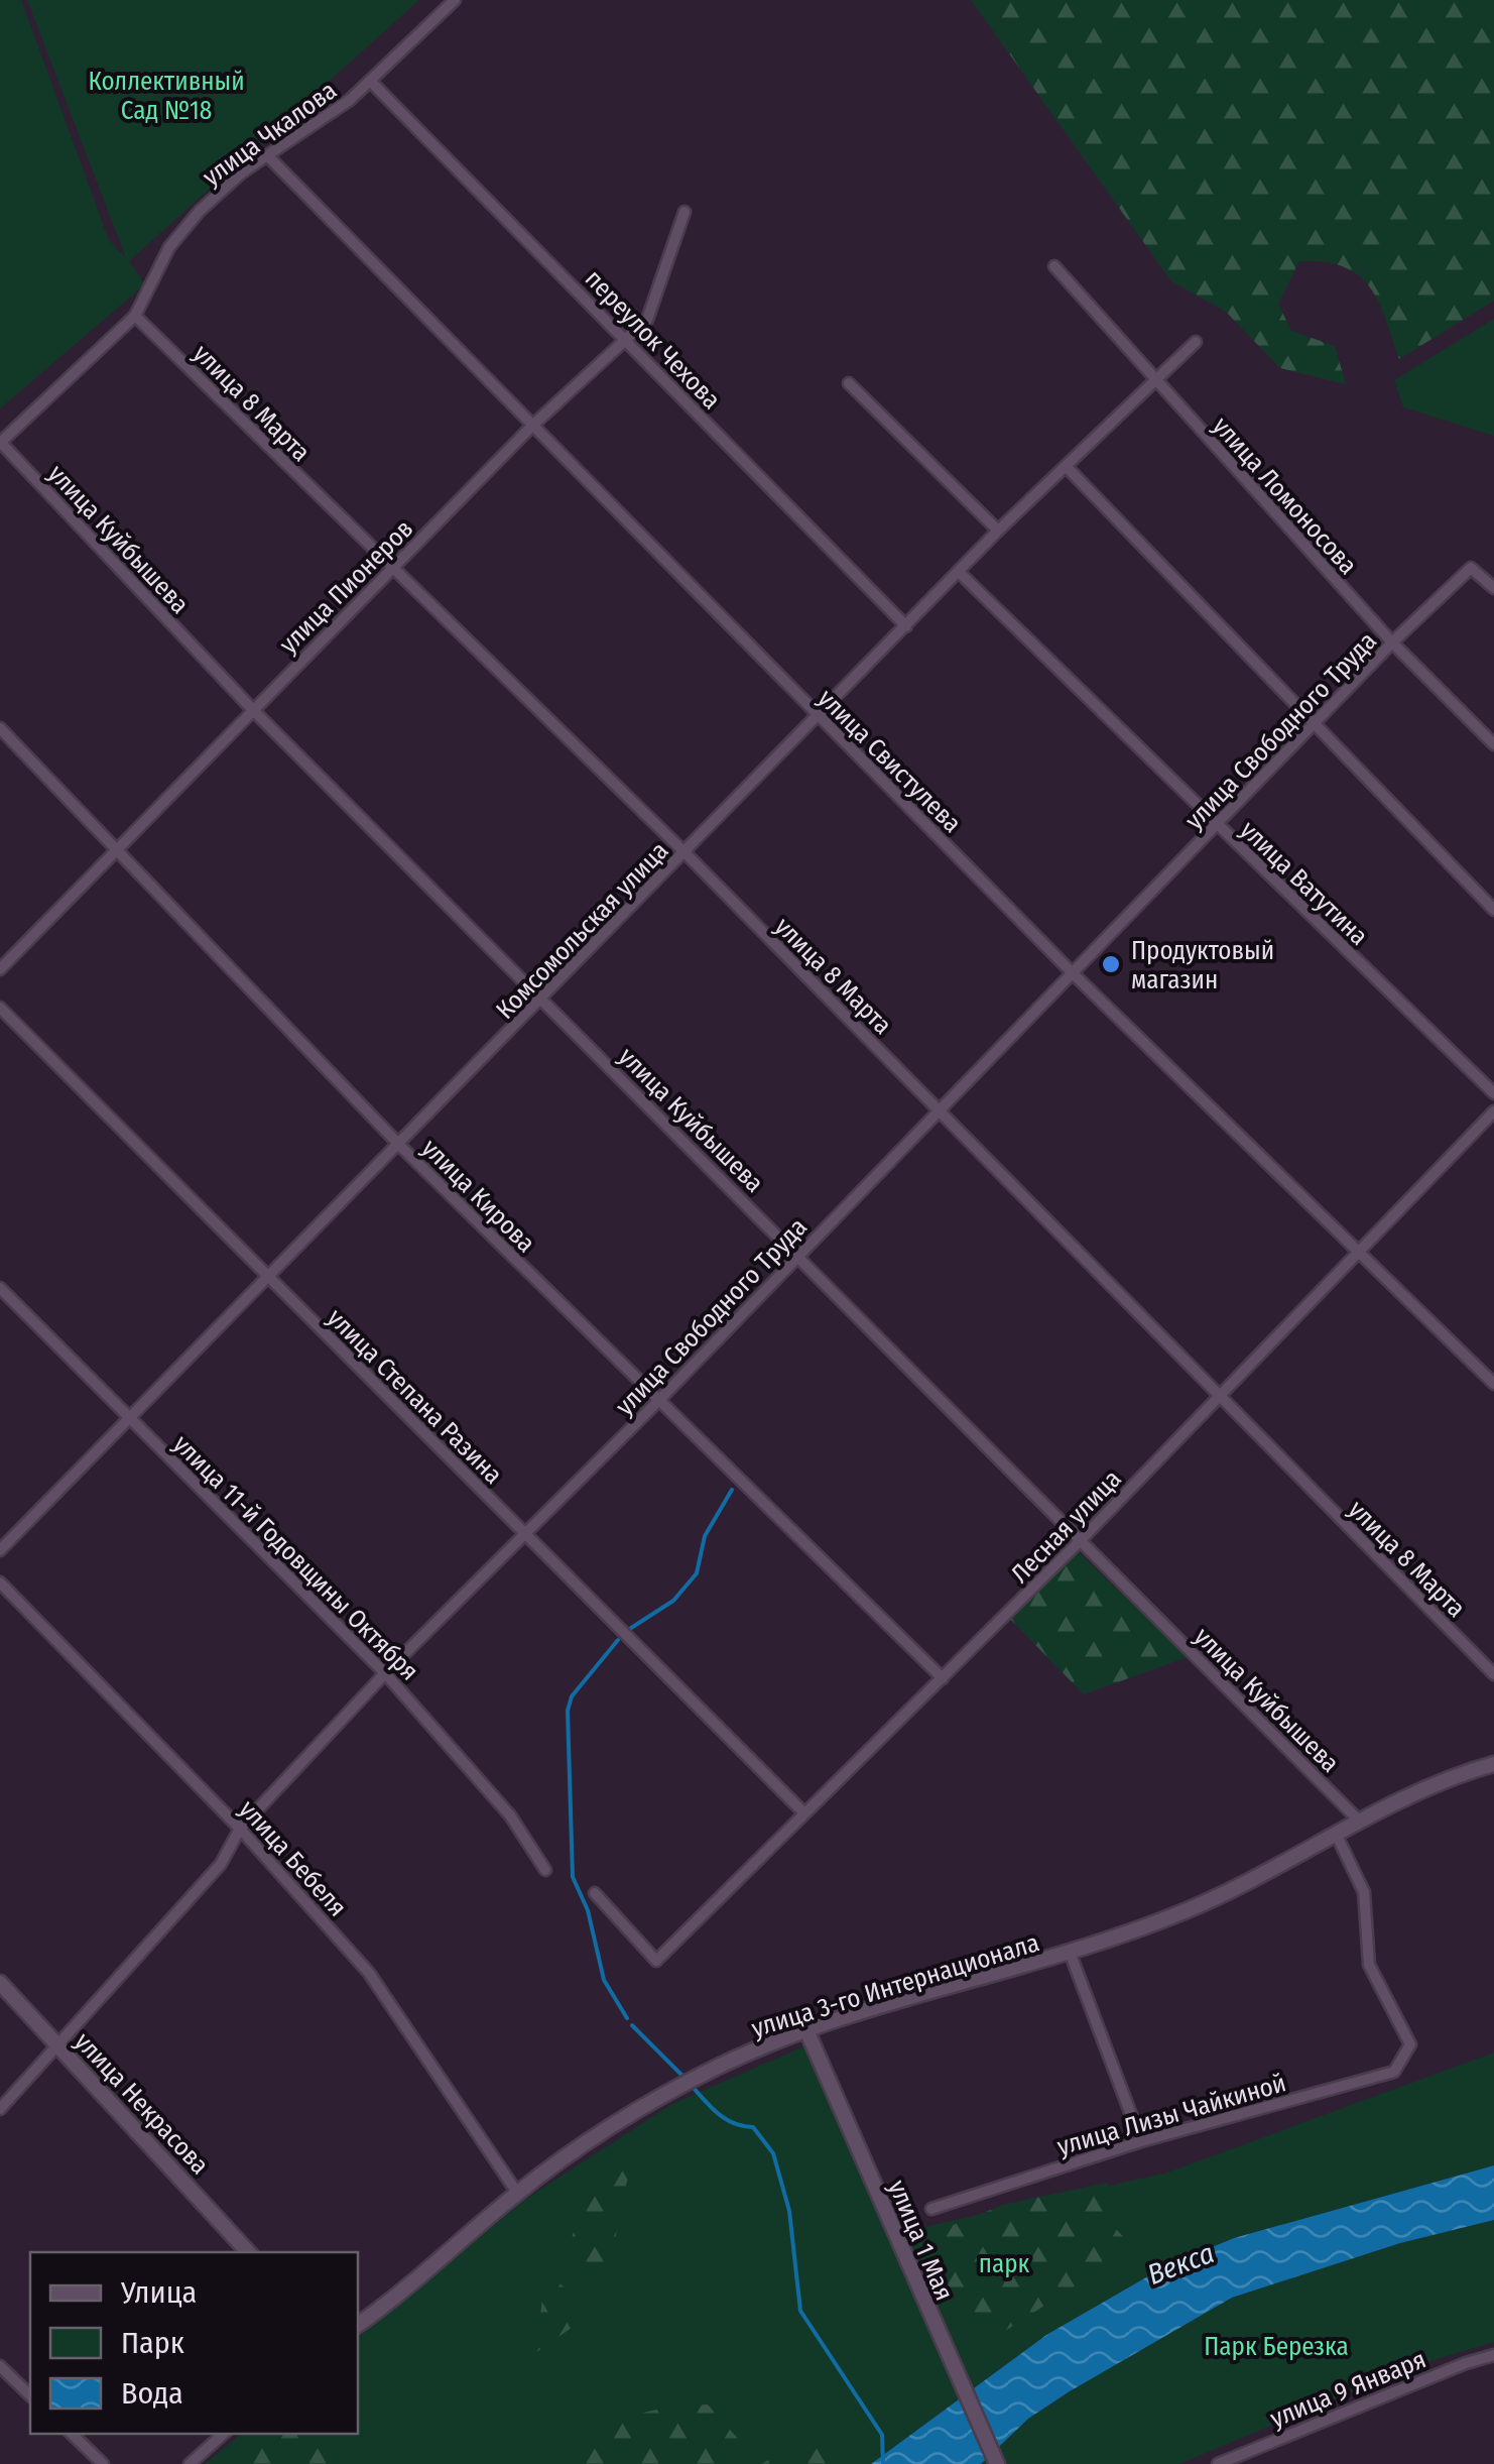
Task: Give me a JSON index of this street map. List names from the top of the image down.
{
  "streets": {
    "main road": ["улица 3-го Интернационала", "улица Некрасова", "улица 1 Мая"],
    "street": [
      "улица Чкалова",
      "переулок Чехова",
      "улица 8 Марта",
      "улица Ломоносова",
      "улица Куйбышева",
      "улица Пионеров",
      "улица Свободного Труда",
      "улица Свистулева",
      "улица Ватутина",
      "Комсомольская улица",
      "улица Кирова",
      "улица Степана Разина",
      "Лесная улица",
      "улица 11-й Годовщины Октября",
      "улица Бебеля",
      "улица Лизы Чайкиной",
      "улица 9 Января"
    ]
  },
  "crossings": [
    ["улица Чкалова", "переулок Чехова"],
    ["улица Чкалова", "улица 8 Марта"],
    ["улица Чкалова", "улица Куйбышева"],
    ["улица Чкалова", "улица Свистулева"],
    ["переулок Чехова", "улица Пионеров"],
    ["переулок Чехова", "Комсомольская улица"],
    ["улица 8 Марта", "улица Пионеров"],
    ["улица 8 Марта", "улица Свободного Труда"],
    ["улица 8 Марта", "Комсомольская улица"],
    ["улица 8 Марта", "Лесная улица"],
    ["улица Ломоносова", "улица Свободного Труда"],
    ["улица Ломоносова", "Комсомольская улица"],
    ["улица Куйбышева", "улица Пионеров"],
    ["улица Куйбышева", "улица Свободного Труда"],
    ["улица Куйбышева", "Комсомольская улица"],
    ["улица Куйбышева", "Лесная улица"],
    ["улица Куйбышева", "улица 3-го Интернационала"],
    ["улица Пионеров", "улица Свистулева"],
    ["улица Пионеров", "улица Кирова"],
    ["улица Свободного Труда", "улица Свистулева"],
    ["улица Свободного Труда", "улица Ватутина"],
    ["улица Свободного Труда", "улица Кирова"],
    ["улица Свободного Труда", "улица Степана Разина"],
    ["улица Свободного Труда", "улица 11-й Годовщины Октября"],
    ["улица Свободного Труда", "улица Бебеля"],
    ["улица Свободного Труда", "улица Некрасова"],
    ["улица Свистулева", "Комсомольская улица"],
    ["улица Свистулева", "Лесная улица"],
    ["улица Ватутина", "Комсомольская улица"],
    ["Комсомольская улица", "улица Кирова"],
    ["Комсомольская улица", "улица Степана Разина"],
    ["Комсомольская улица", "улица 11-й Годовщины Октября"],
    ["улица Кирова", "Лесная улица"],
    ["улица Степана Разина", "Лесная улица"],
    ["улица Бебеля", "улица 3-го Интернационала"],
    ["улица 3-го Интернационала", "улица Лизы Чайкиной"],
    ["улица 3-го Интернационала", "улица 1 Мая"]
  ],
  "water": ["Векса"],
  "parks": ["Коллективный Сад №18", "парк", "Парк Березка"],
  "places": ["Продуктовый магазин"],
  "legend": ["Улица", "Парк", "Вода"]
}
